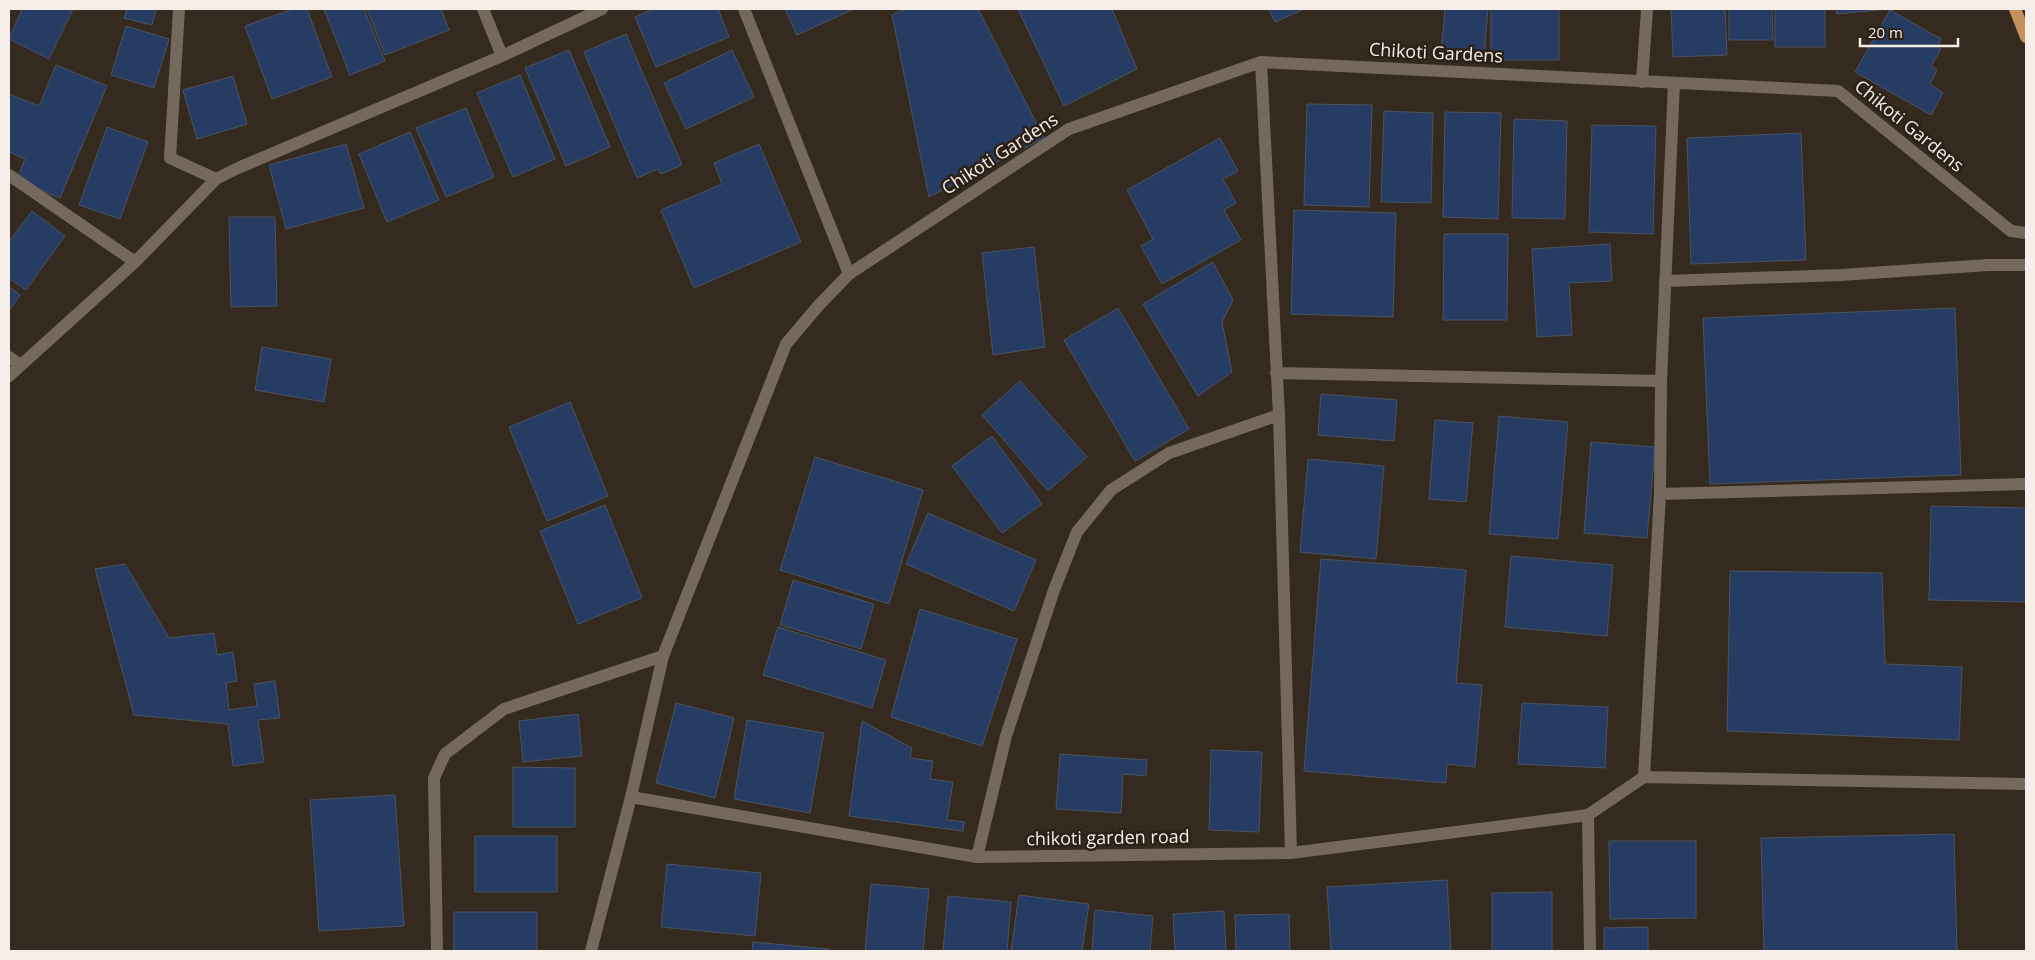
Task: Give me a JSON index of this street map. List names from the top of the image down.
{
  "streets": {
    "street": ["Chikoti Gardens", "chikoti garden road"]
  },
  "crossings": [
    ["Chikoti Gardens", "chikoti garden road"]
  ],
  "scale_bar": "20 m"
}
